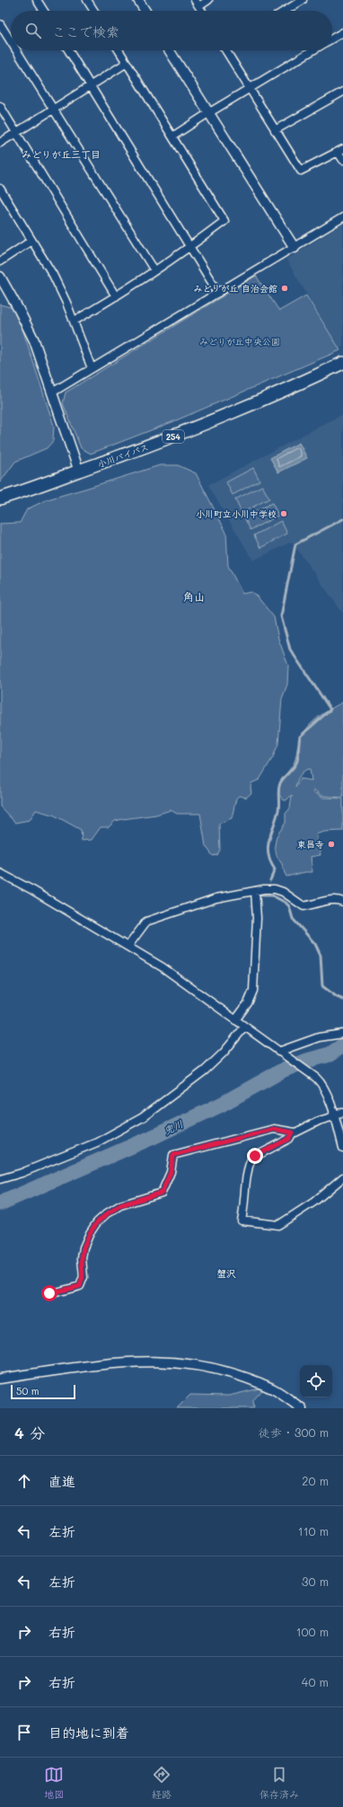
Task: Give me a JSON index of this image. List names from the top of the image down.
{
  "streets": {
    "highway": ["254", "小川バイパス"]
  },
  "districts": ["みどりが丘三丁目", "角山", "蟹沢"],
  "water": ["兜川"],
  "parks": ["みどりが丘中央公園"],
  "places": ["みどりが丘 自治会館", "小川町立小川中学校", "東昌寺"],
  "scale_bar": "50 m",
  "page": {
    "search": "ここで検索",
    "scale": "50 m",
    "heading": ["4 分", "徒歩 · 300 m"],
    "list": [
      ["直進", "20 m"],
      ["左折", "110 m"],
      ["左折", "30 m"],
      ["右折", "100 m"],
      ["右折", "40 m"],
      "目的地に到着"
    ],
    "nav": ["地図", "経路", "保存済み"]
  }
}
